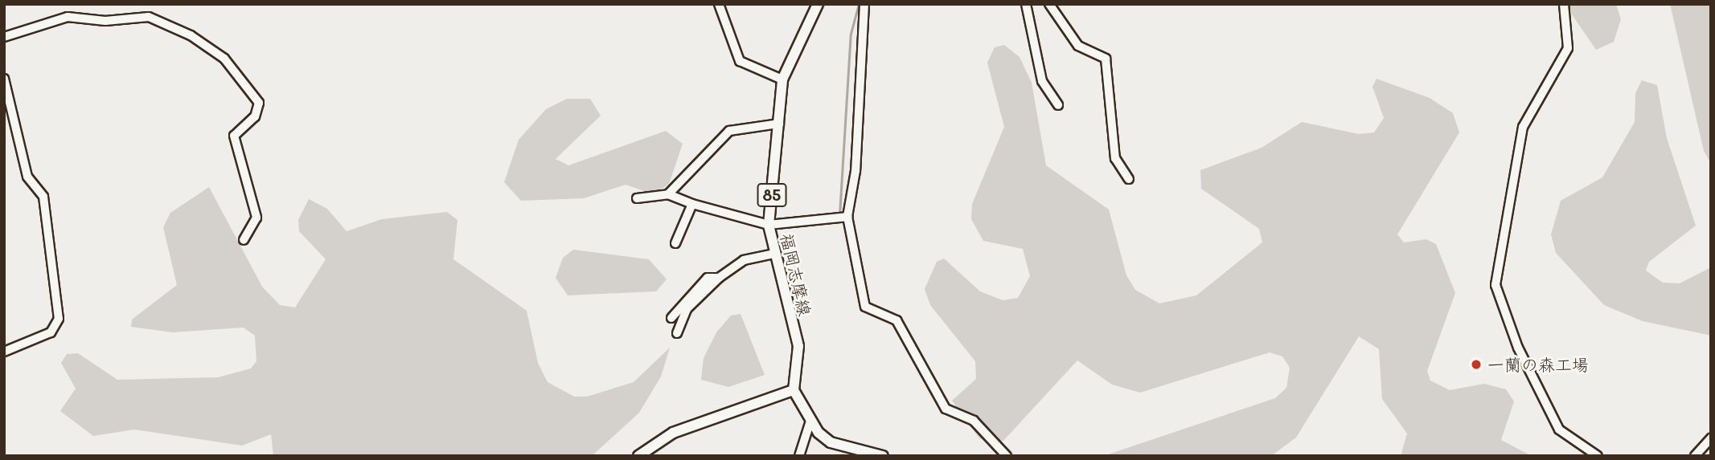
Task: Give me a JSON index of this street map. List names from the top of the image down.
{
  "streets": {
    "main road": ["85", "福岡志摩線"]
  },
  "places": ["一蘭の森工場"]
}
